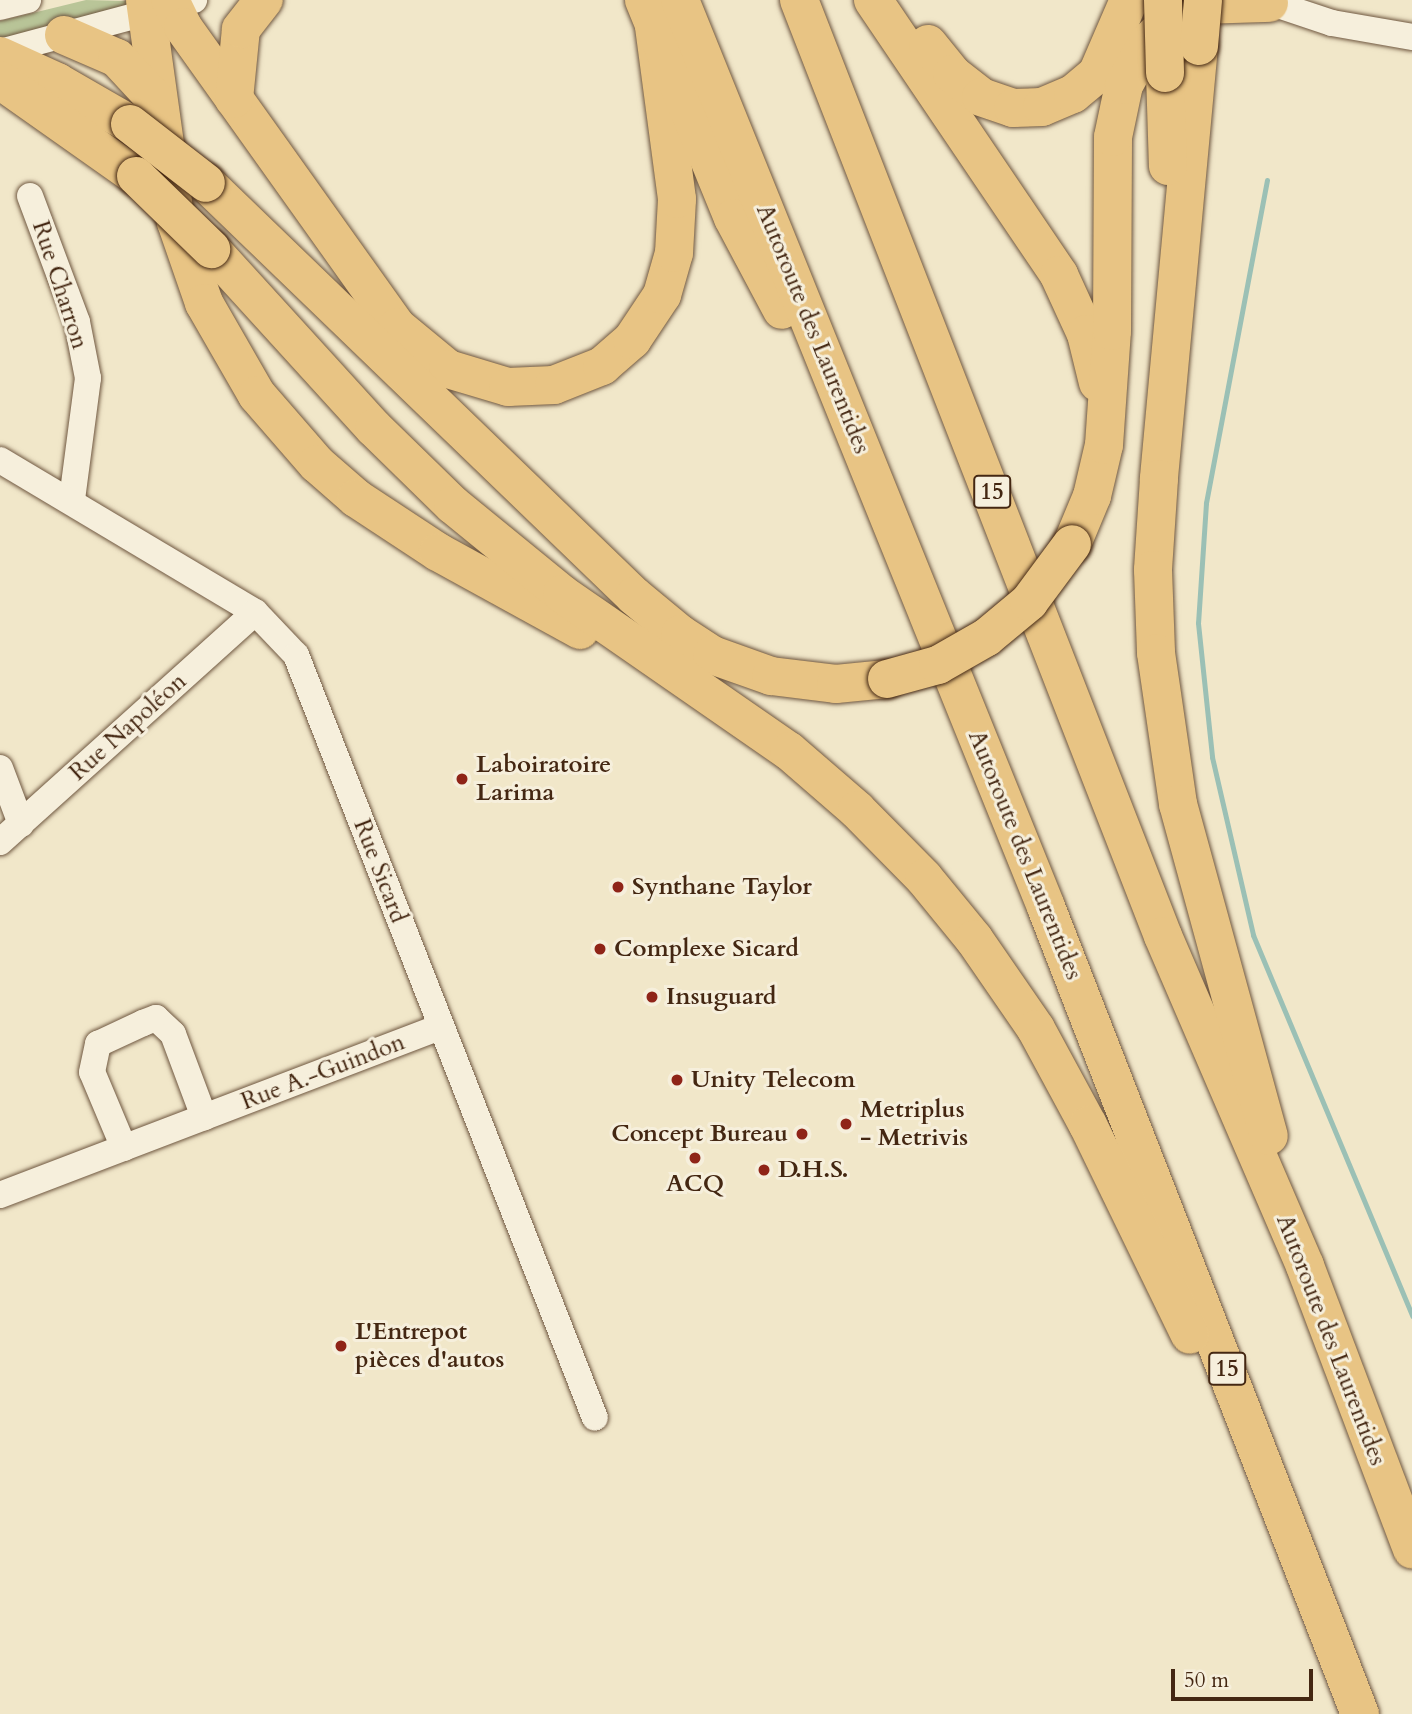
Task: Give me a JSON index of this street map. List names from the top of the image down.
{
  "streets": {
    "highway": ["Autoroute des Laurentides", "15"],
    "street": [
      "Rue Charron",
      "Rue Napoléon",
      "Rue Sicard",
      "Rue A.-Guindon"
    ]
  },
  "crossings": [
    ["Rue Charron", "Rue Sicard"],
    ["Rue Napoléon", "Rue Sicard"],
    ["Rue Sicard", "Rue A.-Guindon"]
  ],
  "places": [
    "Laboiratoire Larima",
    "Synthane Taylor",
    "Complexe Sicard",
    "Insuguard",
    "Unity Telecom",
    "Metriplus - Metrivis",
    "Concept Bureau",
    "ACQ",
    "D.H.S.",
    "L'Entrepot pièces d'autos"
  ],
  "scale_bar": "50 m"
}
